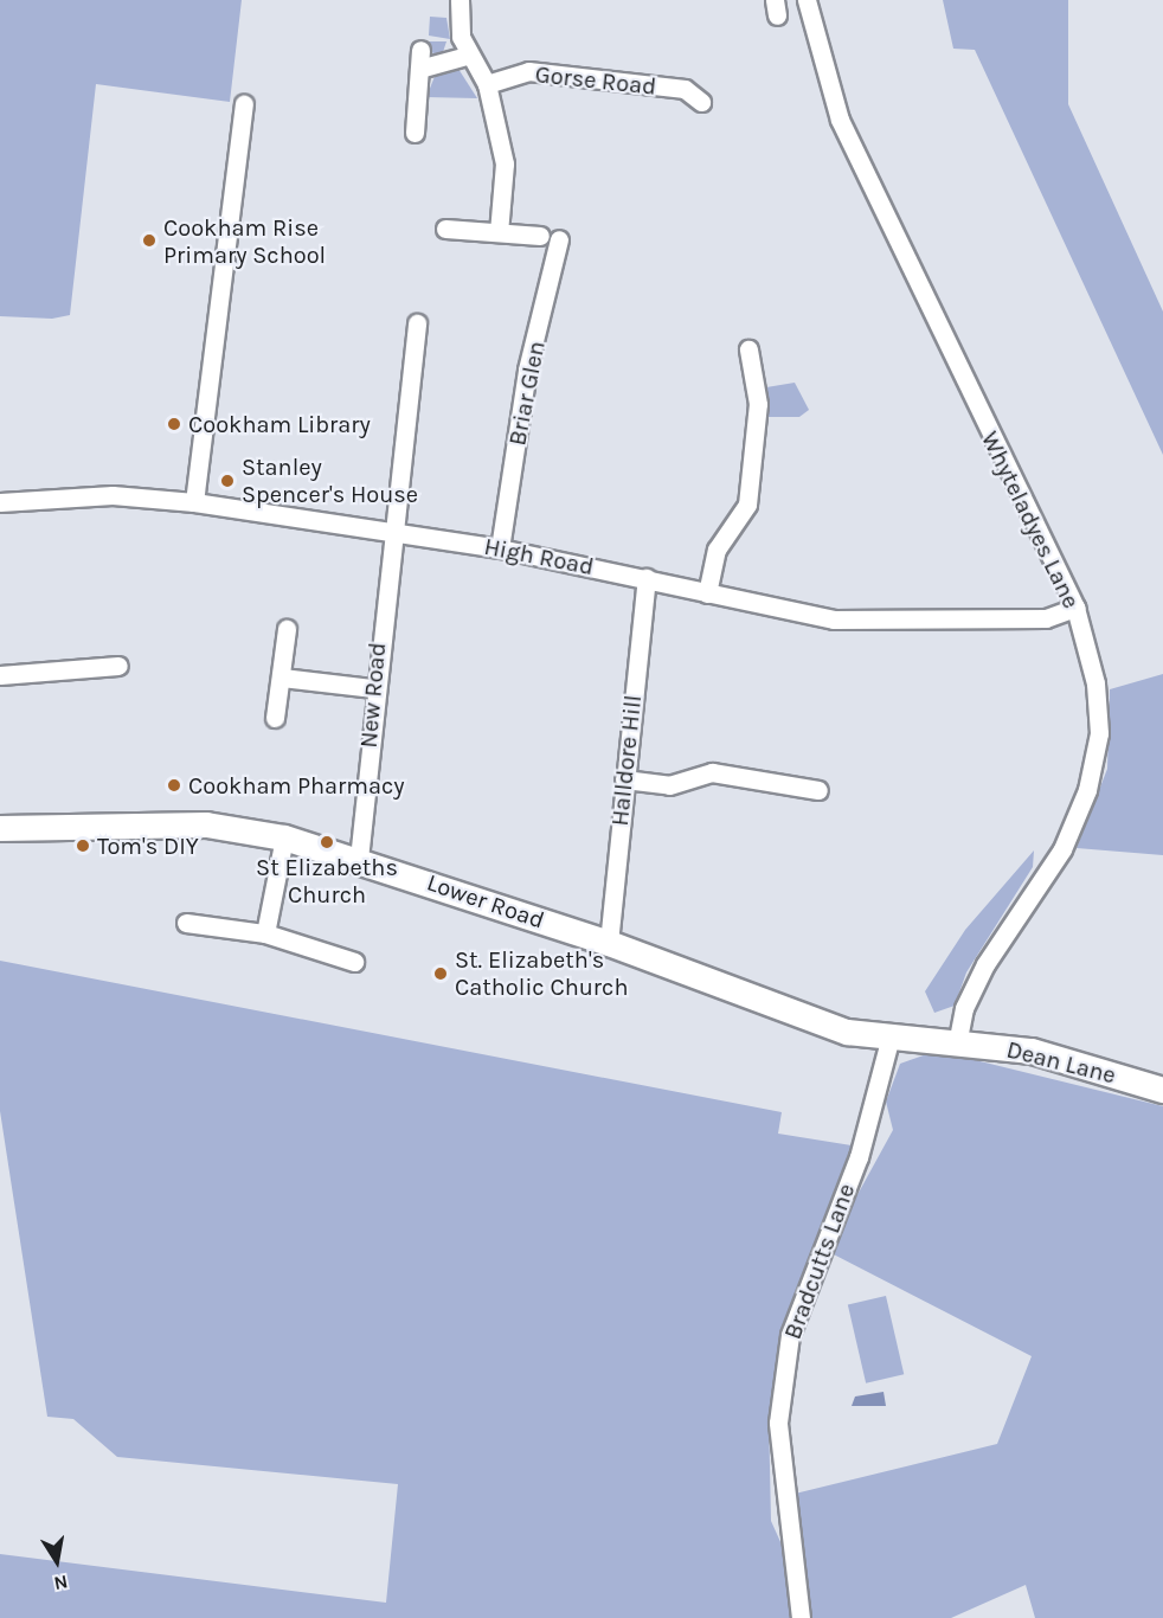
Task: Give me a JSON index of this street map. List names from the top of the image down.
{
  "streets": {
    "street": [
      "Gorse Road",
      "Briar Glen",
      "Whyteladyes Lane",
      "High Road",
      "New Road",
      "Halldore Hill",
      "Lower Road",
      "Dean Lane",
      "Bradcutts Lane"
    ]
  },
  "crossings": [
    ["Briar Glen", "High Road"],
    ["Whyteladyes Lane", "High Road"],
    ["Whyteladyes Lane", "Lower Road"],
    ["Whyteladyes Lane", "Dean Lane"],
    ["High Road", "New Road"],
    ["High Road", "Halldore Hill"],
    ["New Road", "Lower Road"],
    ["Halldore Hill", "Lower Road"],
    ["Lower Road", "Dean Lane"],
    ["Lower Road", "Bradcutts Lane"]
  ],
  "places": [
    "Cookham Rise Primary School",
    "Cookham Library",
    "Stanley Spencer's House",
    "Cookham Pharmacy",
    "St Elizabeths Church",
    "Tom's DIY",
    "St. Elizabeth's Catholic Church"
  ],
  "north": "bottom"
}
